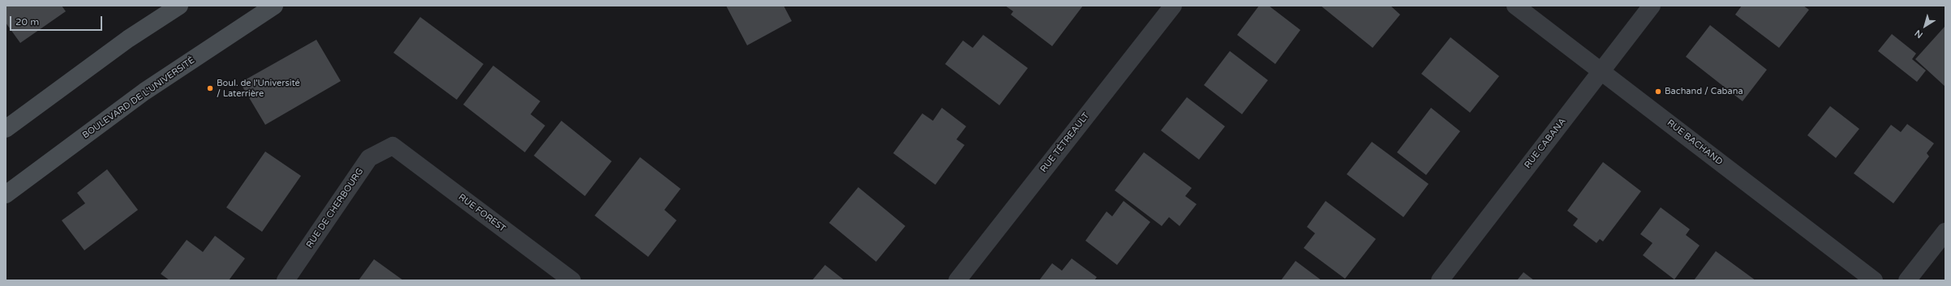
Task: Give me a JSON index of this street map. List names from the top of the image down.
{
  "streets": {
    "main road": ["BOULEVARD DE L'UNIVERSITÉ"],
    "street": [
      "RUE TÉTREAULT",
      "RUE BACHAND",
      "RUE CABANA",
      "RUE DE CHERBOURG",
      "RUE FOREST"
    ]
  },
  "crossings": [
    ["RUE BACHAND", "RUE CABANA"],
    ["RUE DE CHERBOURG", "RUE FOREST"]
  ],
  "places": ["Boul. de l'Université / Laterrière", "Bachand / Cabana"],
  "scale_bar": "20 m",
  "north": "bottom left"
}
